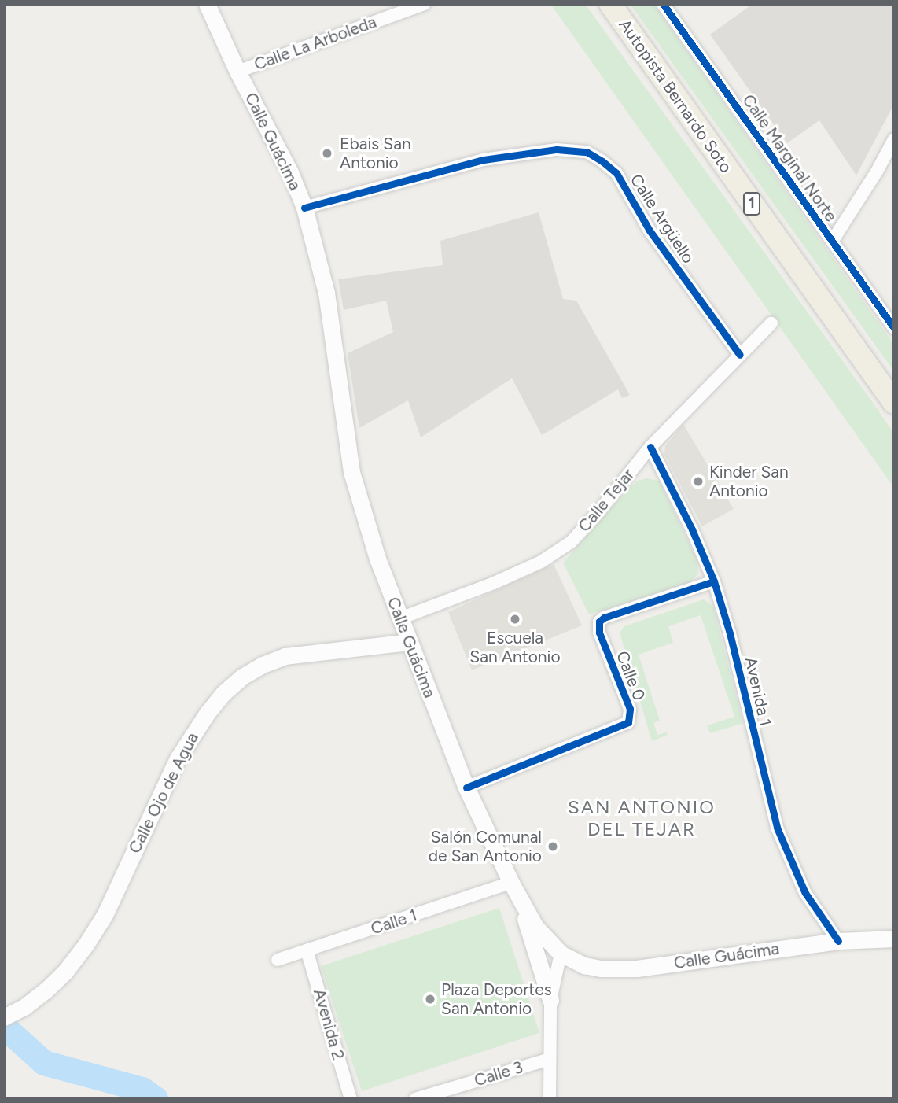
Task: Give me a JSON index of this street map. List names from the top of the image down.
{
  "streets": {
    "highway": ["Autopista Bernardo Soto", "1"],
    "main road": ["Calle Guácima", "Calle Ojo de Agua"],
    "street": [
      "Calle La Arboleda",
      "Calle Marginal Norte",
      "Calle Argüello",
      "Calle Tejar",
      "Calle 0",
      "Avenida 1",
      "Calle 1",
      "Avenida 2",
      "Calle 3"
    ]
  },
  "crossings": [
    ["Calle La Arboleda", "Calle Guácima"],
    ["Calle Guácima", "Calle Argüello"],
    ["Calle Guácima", "Calle Tejar"],
    ["Calle Guácima", "Calle 0"],
    ["Calle Guácima", "Avenida 1"],
    ["Calle Guácima", "Calle Ojo de Agua"],
    ["Calle Guácima", "Calle 1"],
    ["Calle Argüello", "Calle Tejar"],
    ["Calle Tejar", "Avenida 1"],
    ["Calle 0", "Avenida 1"],
    ["Calle 1", "Avenida 2"]
  ],
  "districts": ["SAN ANTONIO DEL TEJAR"],
  "places": [
    "Ebais San Antonio",
    "Kinder San Antonio",
    "Escuela San Antonio",
    "Salón Comunal de San Antonio",
    "Plaza Deportes San Antonio"
  ]
}
